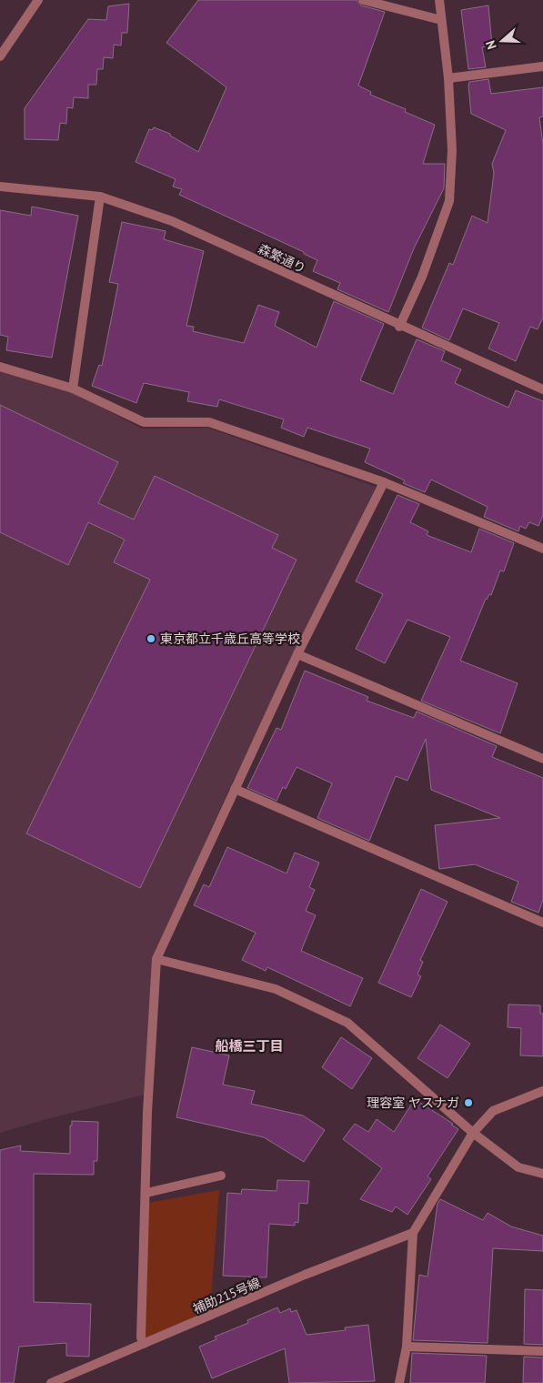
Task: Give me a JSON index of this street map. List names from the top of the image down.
{
  "streets": {
    "street": ["森繁通り", "補助215号線"]
  },
  "districts": ["船橋三丁目"],
  "places": ["東京都立千歳丘高等学校", "理容室 ヤスナガ"],
  "north": "left"
}
